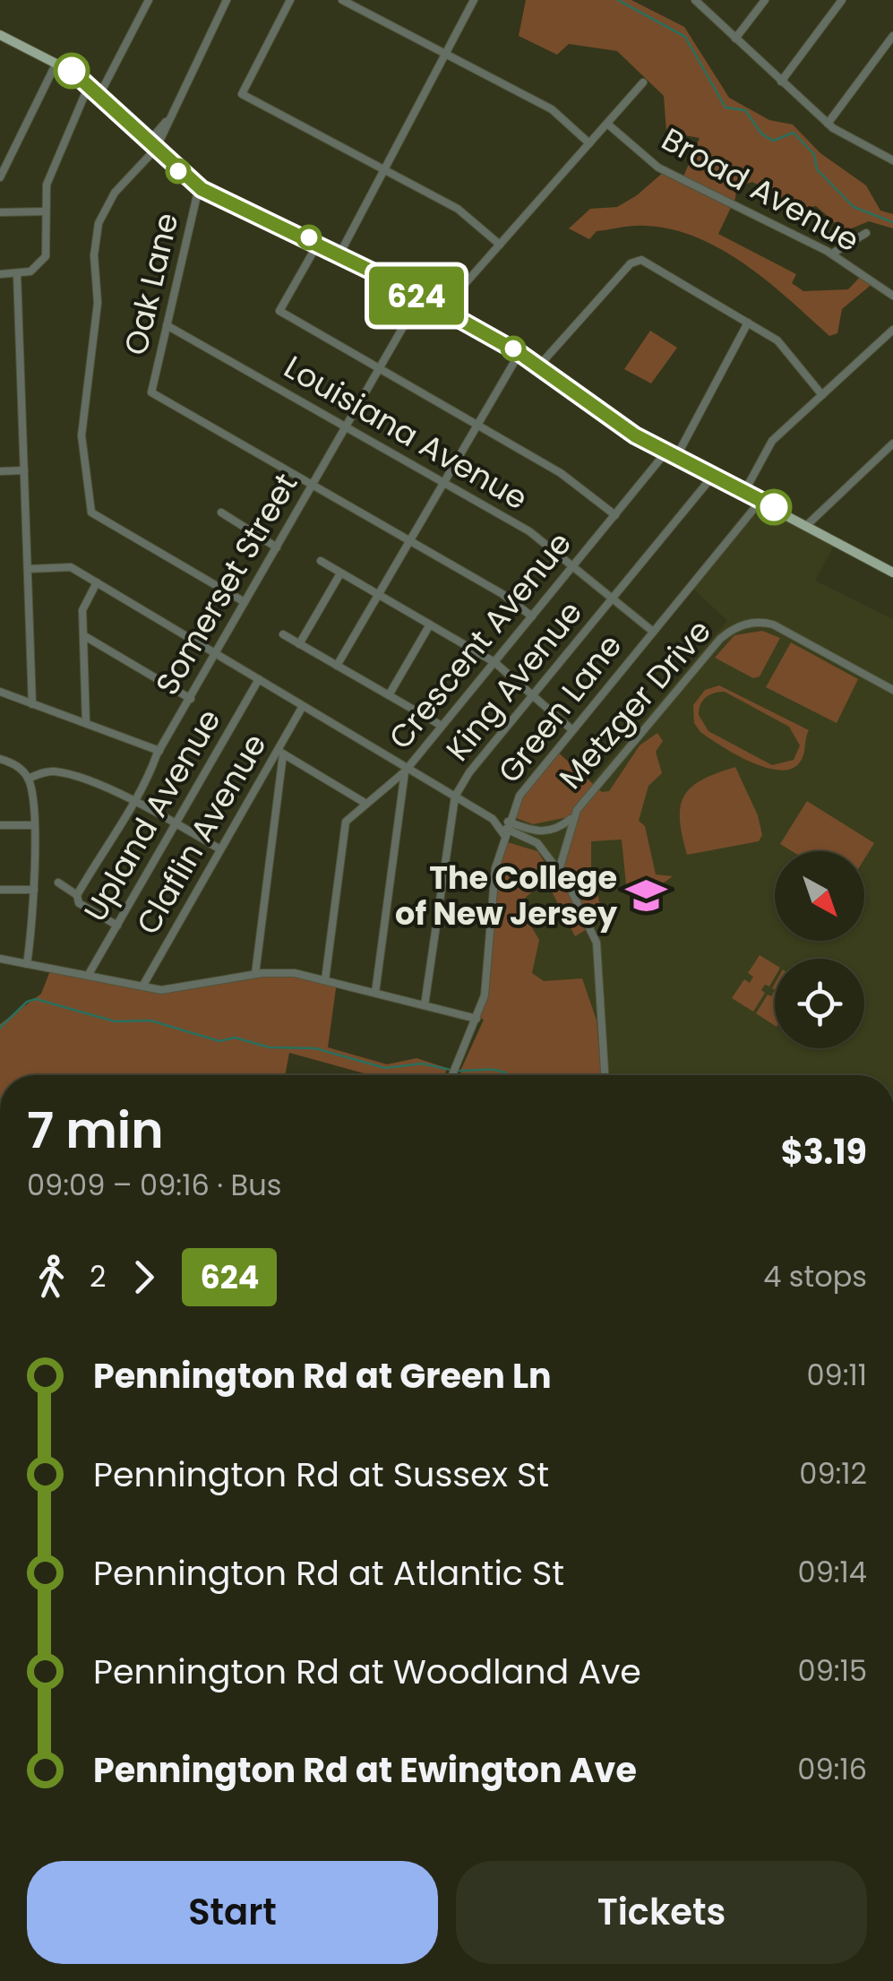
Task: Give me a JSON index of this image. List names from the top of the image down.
{
  "streets": {
    "street": [
      "Broad Avenue",
      "Oak Lane",
      "Louisiana Avenue",
      "Somerset Street",
      "Crescent Avenue",
      "King Avenue",
      "Metzger Drive",
      "Green Lane",
      "Upland Avenue",
      "Claflin Avenue"
    ]
  },
  "crossings": [
    ["Oak Lane", "Louisiana Avenue"],
    ["Oak Lane", "Somerset Street"],
    ["Louisiana Avenue", "Somerset Street"],
    ["Louisiana Avenue", "Crescent Avenue"],
    ["Louisiana Avenue", "King Avenue"],
    ["Louisiana Avenue", "Green Lane"]
  ],
  "places": {
    "school or university": ["The College of New Jersey"]
  },
  "lines": ["bus line 624"],
  "north": "bottom right",
  "page": {
    "on_map": "624",
    "heading": ["7 min", "09:09 – 09:16 · Bus", "$3.19"],
    "legs": ["2", "624", "4 stops"],
    "list": [
      {
        "name": "Pennington Rd at Green Ln",
        "value": "09:11"
      },
      {
        "name": "Pennington Rd at Sussex St",
        "value": "09:12"
      },
      {
        "name": "Pennington Rd at Atlantic St",
        "value": "09:14"
      },
      {
        "name": "Pennington Rd at Woodland Ave",
        "value": "09:15"
      },
      {
        "name": "Pennington Rd at Ewington Ave",
        "value": "09:16"
      }
    ],
    "buttons": ["Start", "Tickets"]
  }
}
